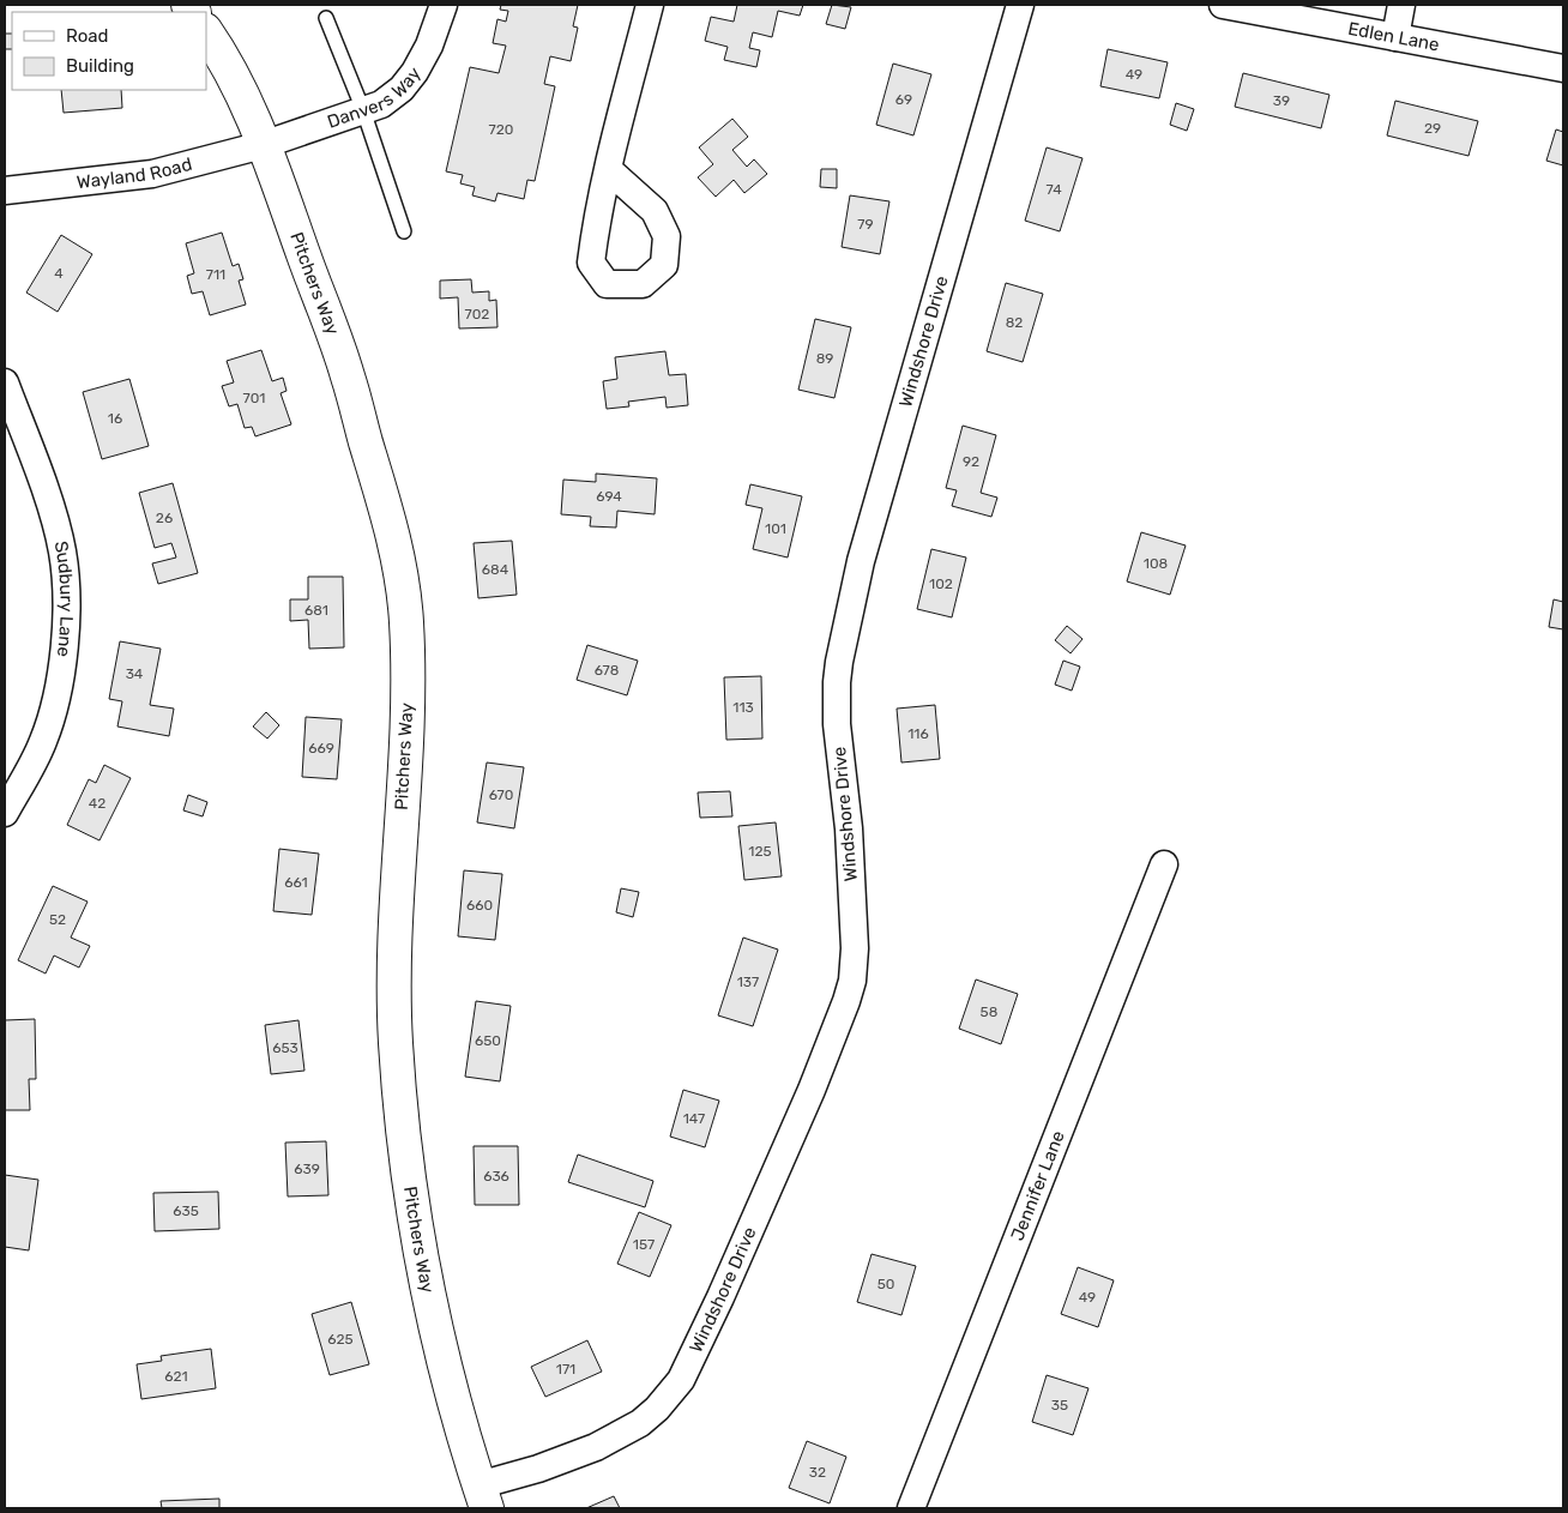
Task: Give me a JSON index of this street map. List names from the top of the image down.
{
  "streets": {
    "main road": ["Pitchers Way"],
    "street": [
      "Edlen Lane",
      "Danvers Way",
      "Wayland Road",
      "Windshore Drive",
      "Sudbury Lane",
      "Jennifer Lane"
    ]
  },
  "crossings": [
    ["Danvers Way", "Wayland Road"],
    ["Danvers Way", "Pitchers Way"],
    ["Wayland Road", "Pitchers Way"],
    ["Pitchers Way", "Windshore Drive"]
  ],
  "house_numbers": [
    "49",
    "69",
    "39",
    "29",
    "720",
    "74",
    "79",
    "4",
    "711",
    "702",
    "82",
    "89",
    "701",
    "16",
    "92",
    "694",
    "26",
    "101",
    "108",
    "684",
    "102",
    "681",
    "678",
    "34",
    "113",
    "116",
    "669",
    "670",
    "42",
    "125",
    "661",
    "660",
    "52",
    "137",
    "58",
    "650",
    "653",
    "147",
    "639",
    "636",
    "635",
    "157",
    "50",
    "49",
    "625",
    "171",
    "621",
    "35",
    "32"
  ],
  "legend": ["Road", "Building"]
}
